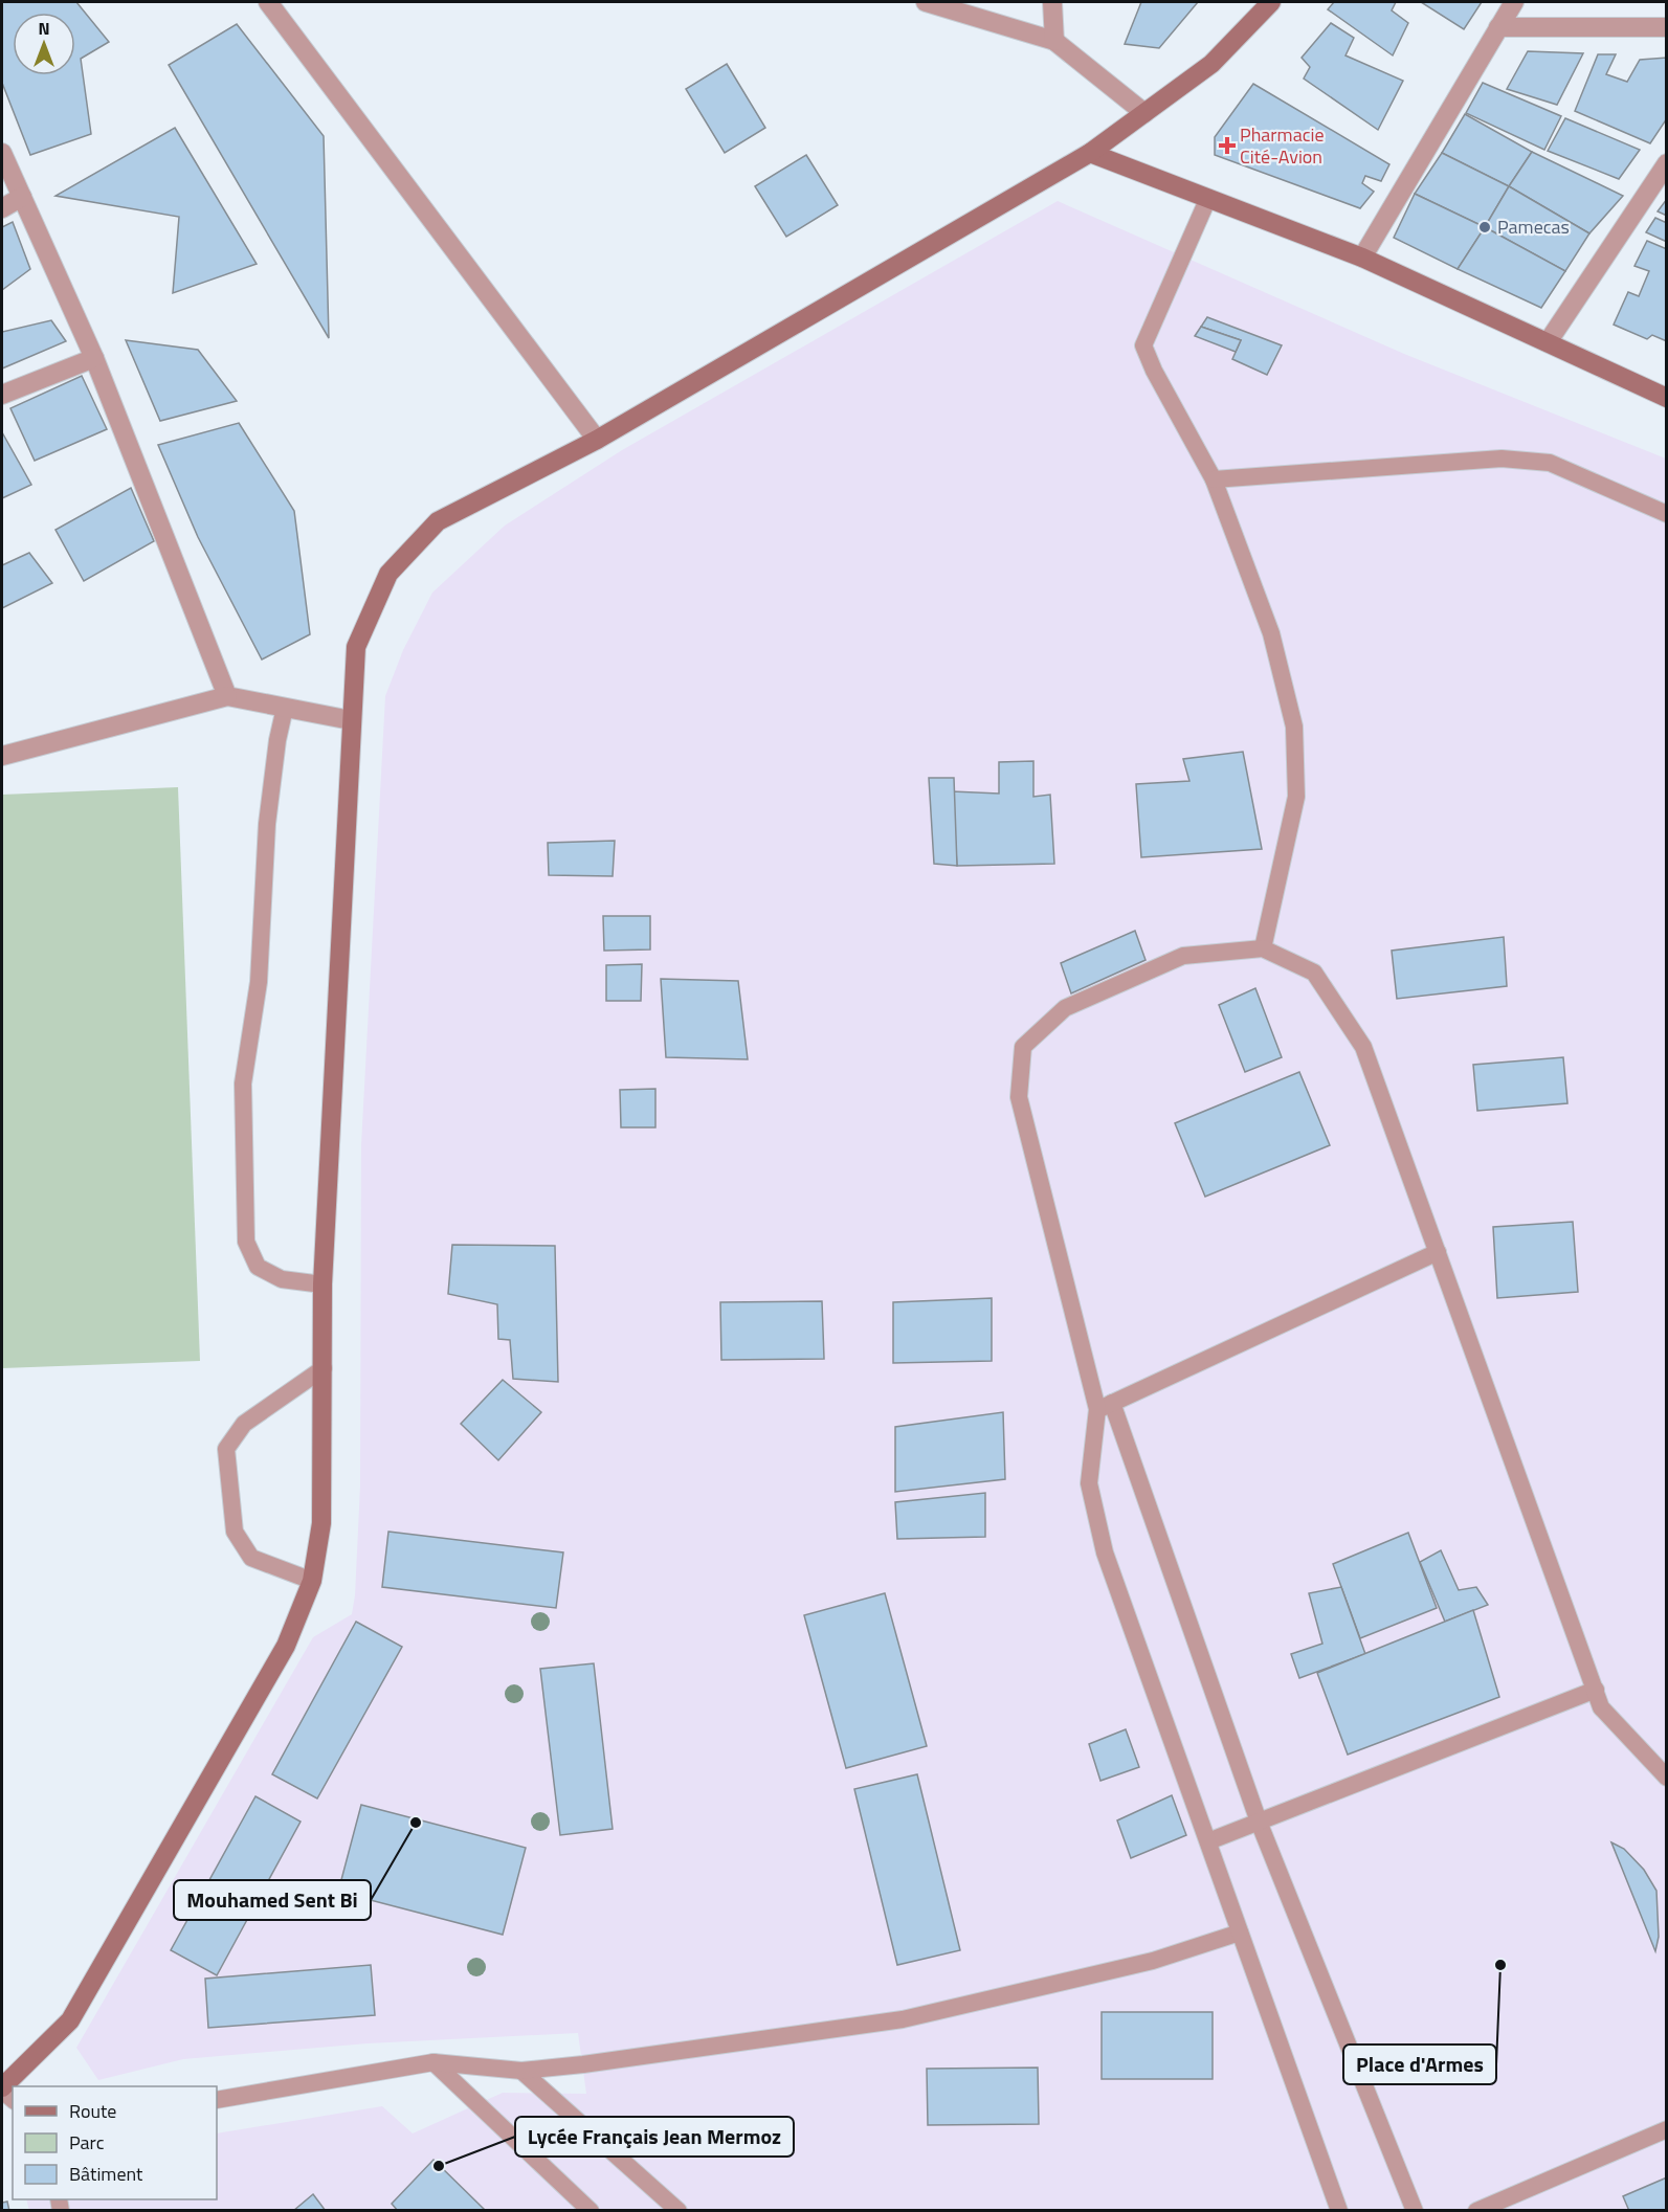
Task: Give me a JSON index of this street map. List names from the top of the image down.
{
  "places": {
    "health": ["Pharmacie Cité-Avion"],
    "other": [
      "Pamecas",
      "Mouhamed Sent Bi",
      "Place d'Armes",
      "Lycée Français Jean Mermoz"
    ]
  },
  "legend": ["Route", "Parc", "Bâtiment"],
  "north": "top"
}
